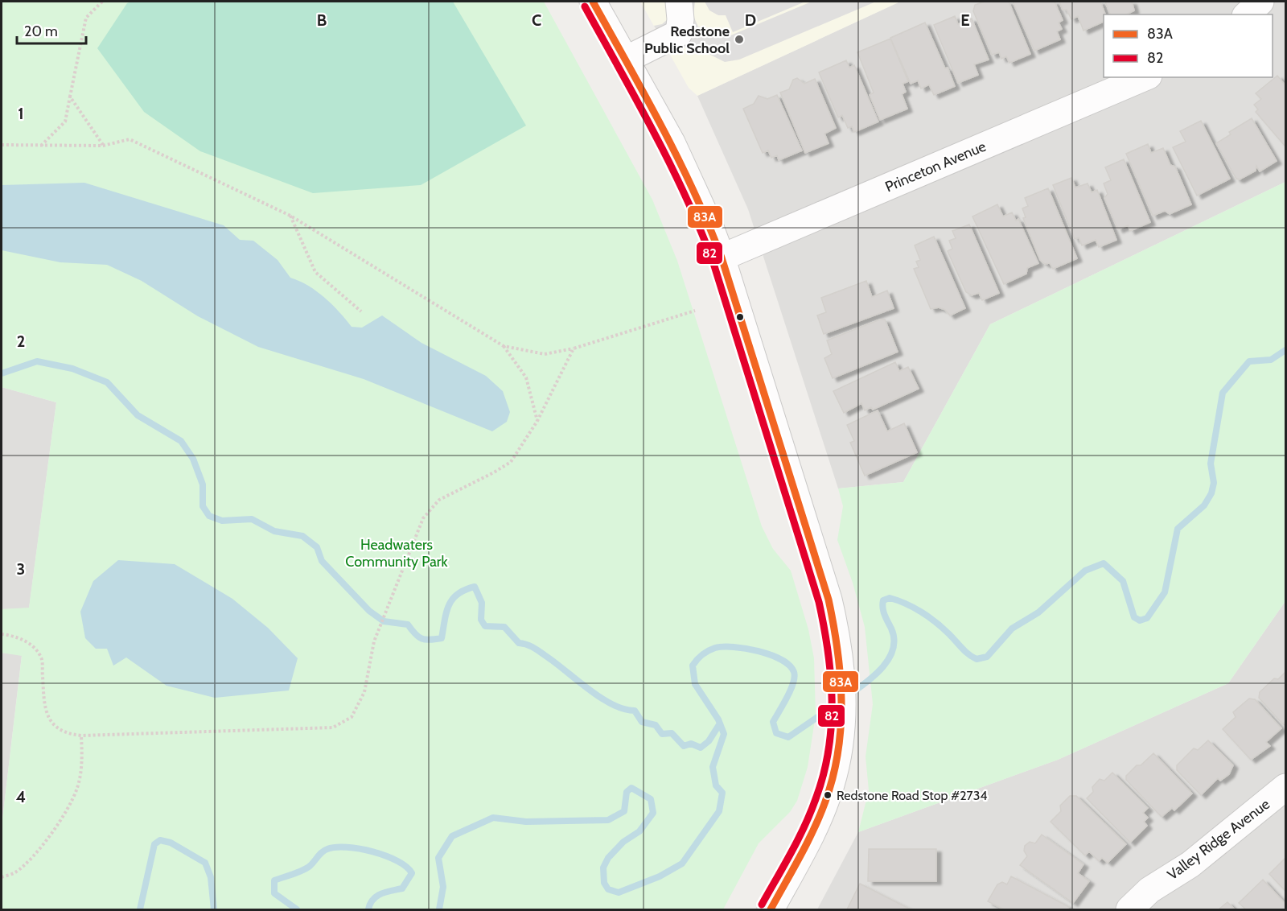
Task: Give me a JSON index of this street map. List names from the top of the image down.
{
  "streets": {
    "street": ["Princeton Avenue", "Valley Ridge Avenue"]
  },
  "parks": ["Headwaters Community Park"],
  "places": ["Redstone Public School", "Redstone Road Stop #2734"],
  "lines": ["transit line 83A", "transit line 82"],
  "legend": ["83A", "82"],
  "scale_bar": "20 m",
  "grid": {
    "columns": [
      "B",
      "C",
      "D",
      "E"
    ],
    "rows": [
      "1",
      "2",
      "3",
      "4"
    ]
  }
}
